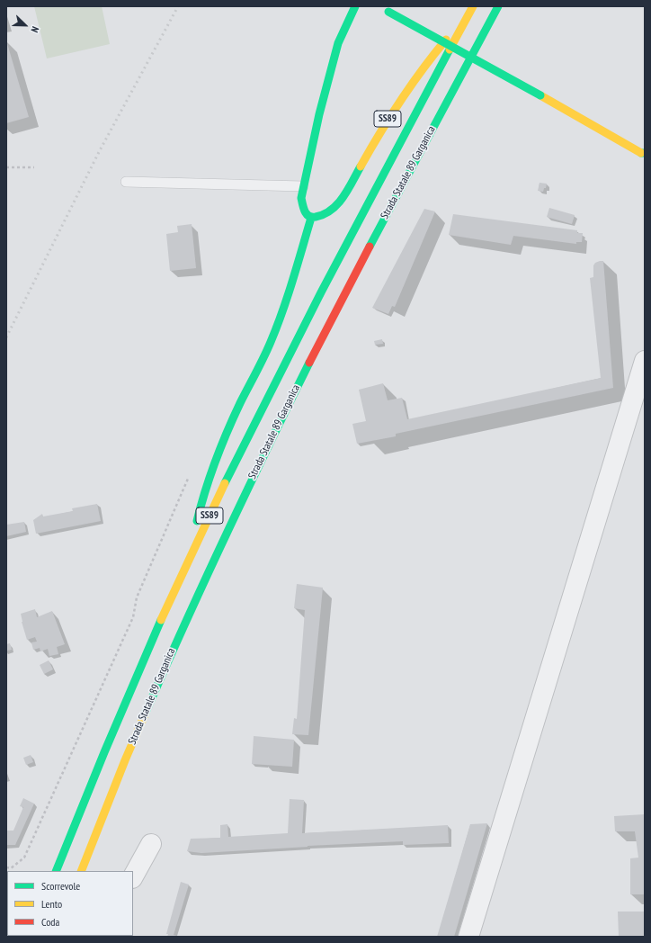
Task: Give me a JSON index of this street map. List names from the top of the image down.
{
  "streets": {
    "main road": ["SS89", "Strada Statale 89 Garganica"]
  },
  "crossings": [
    ["SS89", "Strada Statale 89 Garganica"]
  ],
  "legend": ["Scorrevole", "Lento", "Coda"],
  "north": "bottom right"
}
